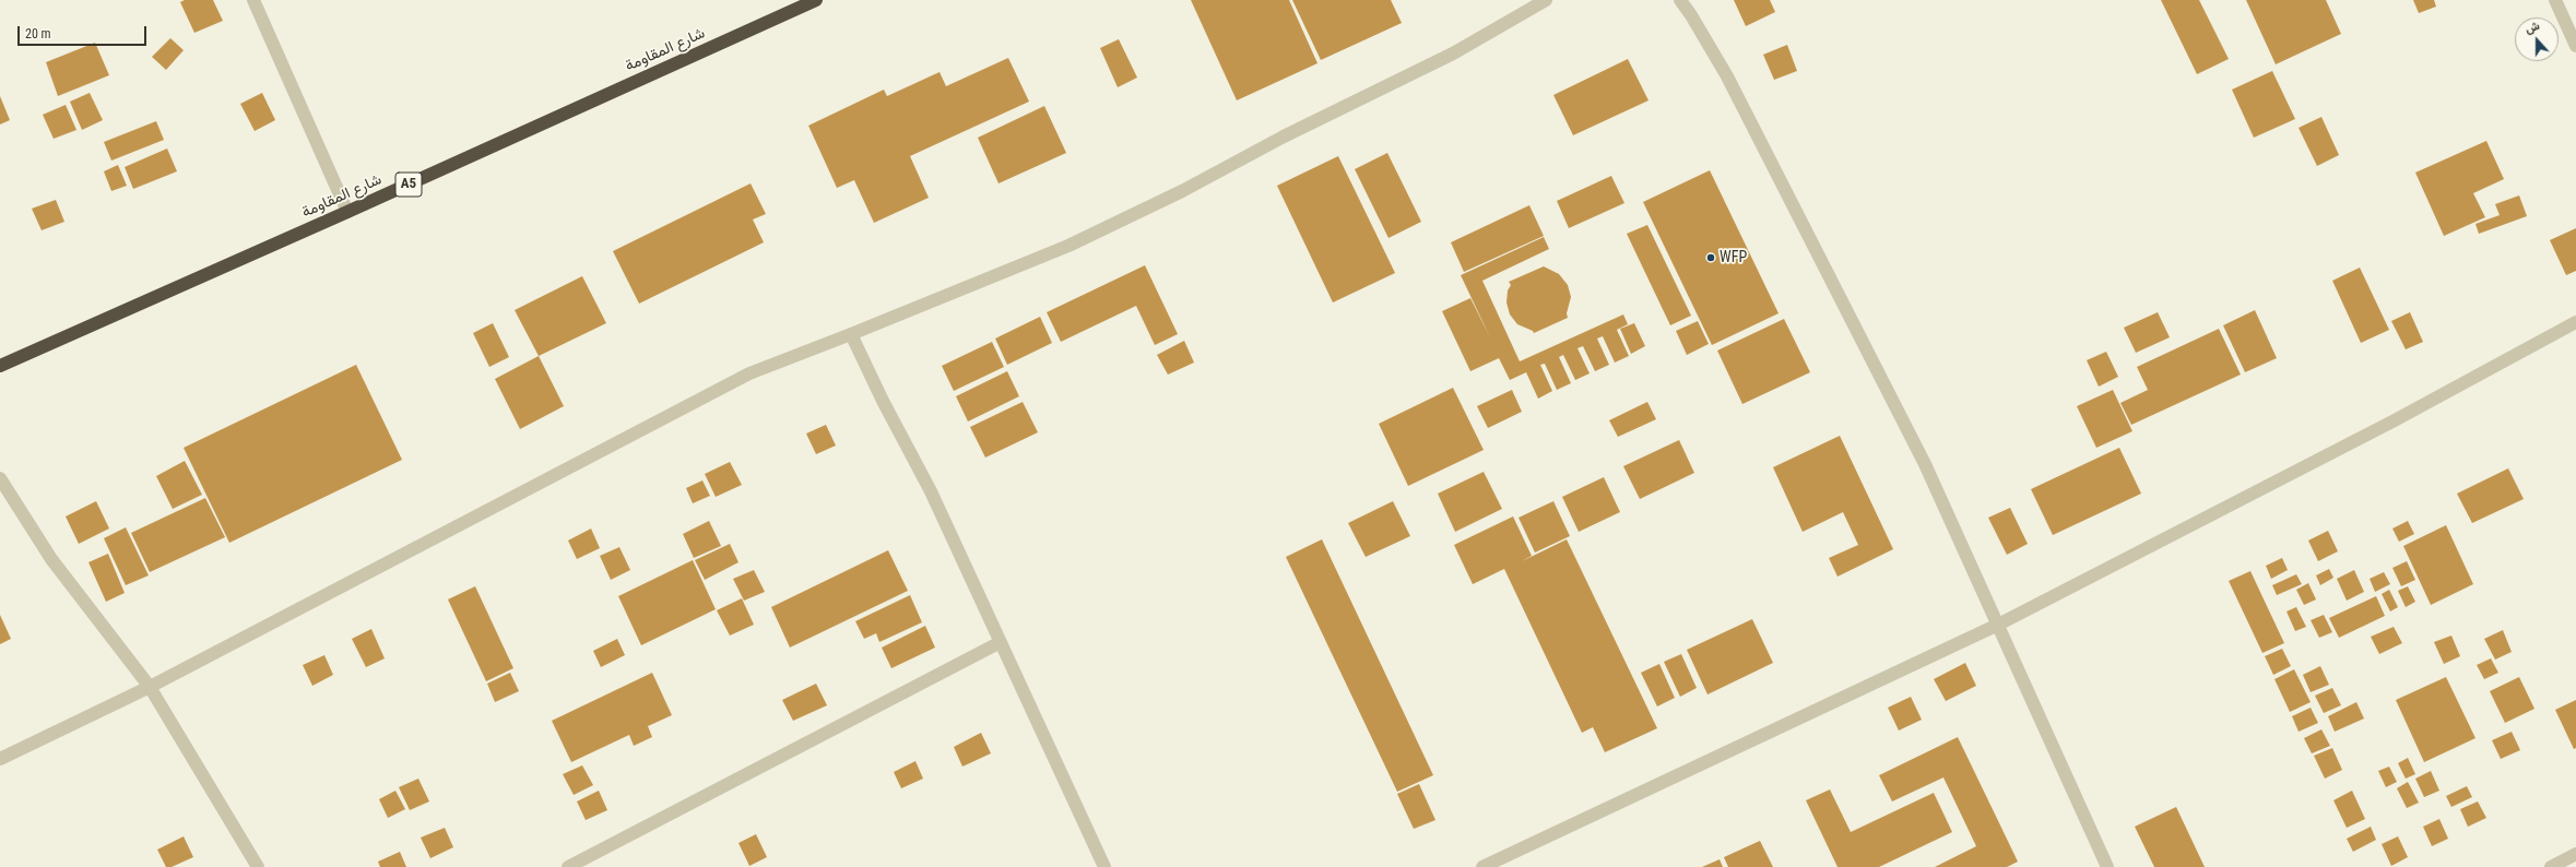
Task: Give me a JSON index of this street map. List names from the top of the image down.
{
  "streets": {
    "highway": ["شارع المقاومة", "A5"]
  },
  "places": ["WFP"],
  "scale_bar": "20 m",
  "north": "top"
}
